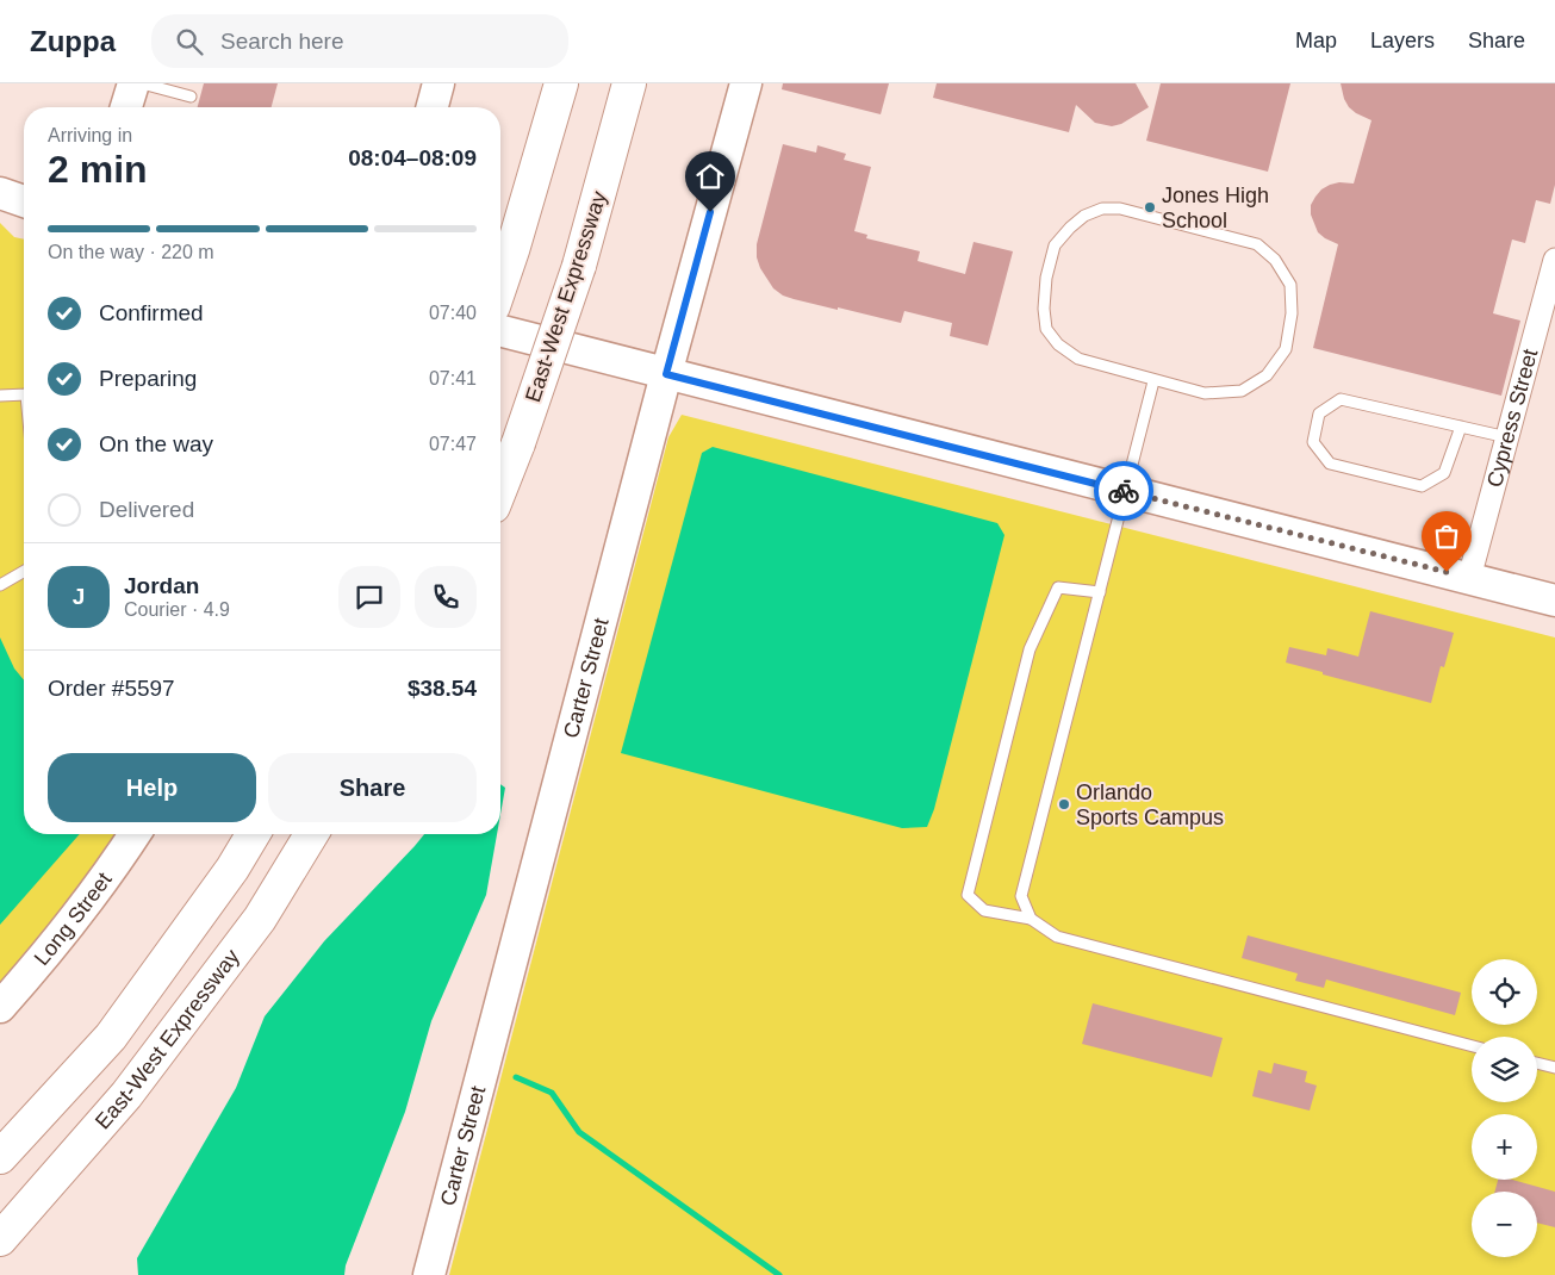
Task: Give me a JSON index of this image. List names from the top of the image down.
{
  "streets": {
    "highway": ["East-West Expressway"],
    "street": ["Cypress Street", "Carter Street", "Long Street"]
  },
  "places": ["Jones High School", "Orlando Sports Campus"],
  "page": {
    "header": "Zuppa",
    "search": "Search here",
    "nav": ["Map", "Layers", "Share"],
    "heading": ["2 min", "Arriving in", "08:04–08:09"],
    "panel": [
      "Jordan",
      "Courier · 4.9",
      "Order #5597",
      "$38.54"
    ],
    "bar": "On the way · 220 m",
    "list": [
      ["Confirmed", "07:40"],
      ["Preparing", "07:41"],
      ["On the way", "07:47"],
      "Delivered"
    ],
    "round": "J",
    "buttons": ["Help", "Share"],
    "map_buttons": ["+", "−"]
  }
}
